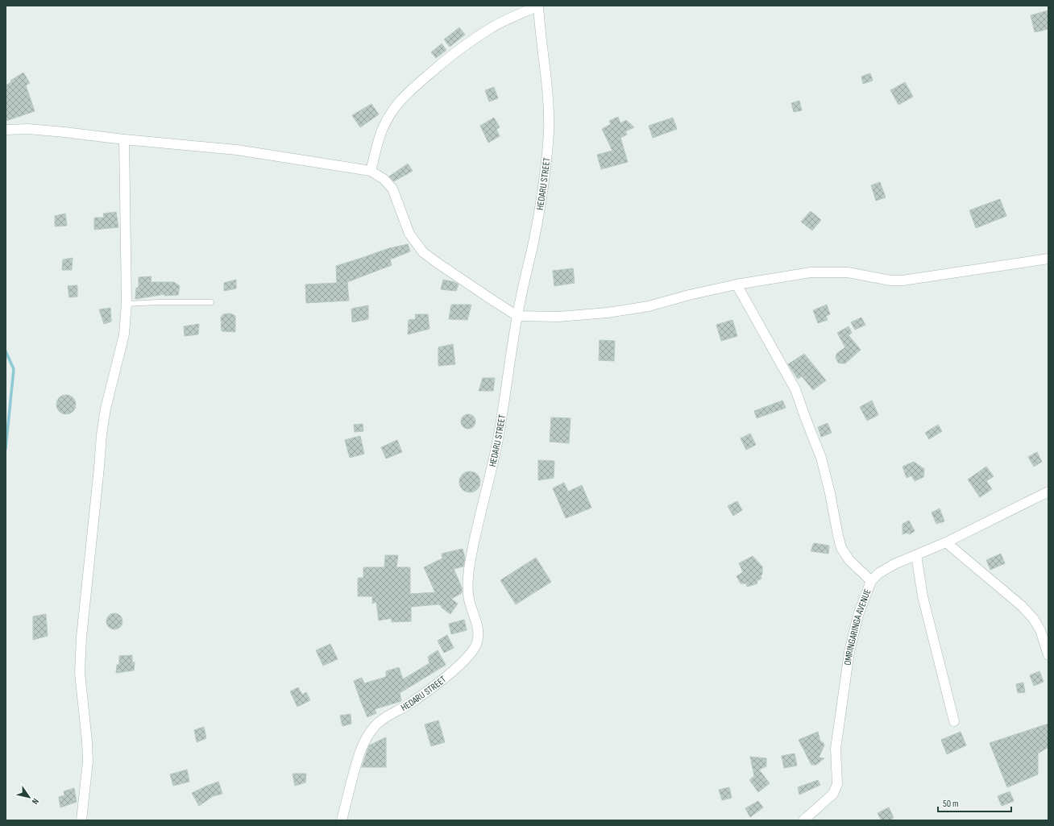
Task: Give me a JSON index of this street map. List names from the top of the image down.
{
  "streets": {
    "street": ["HEDARU STREET", "OMRINGARINGA AVENUE"]
  },
  "scale_bar": "50 m",
  "north": "bottom right"
}
